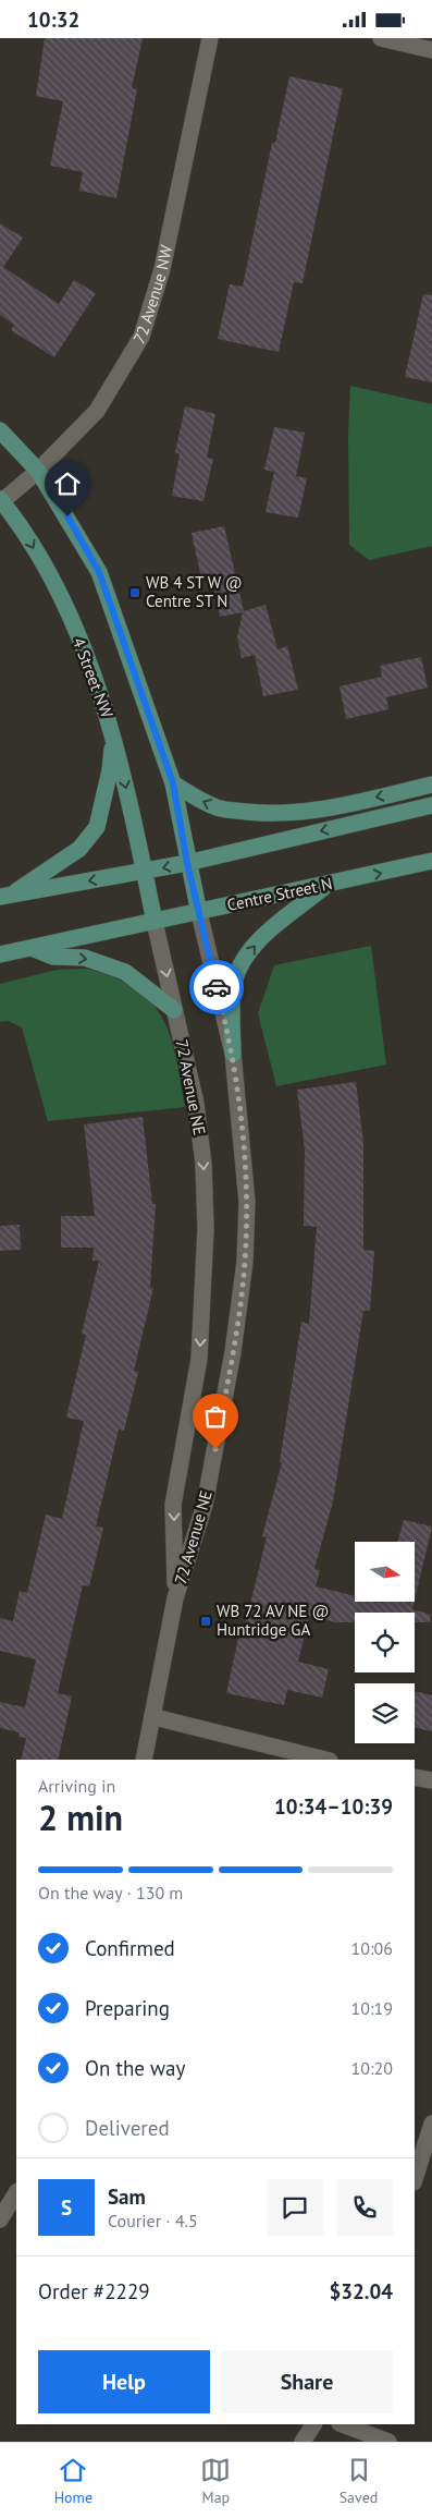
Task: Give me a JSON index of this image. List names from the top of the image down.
{
  "streets": {
    "main road": ["4 Street NW", "Centre Street N", "72 Avenue NE"],
    "street": ["72 Avenue NW"]
  },
  "crossings": [
    ["72 Avenue NW", "4 Street NW"],
    ["4 Street NW", "72 Avenue NE"],
    ["Centre Street N", "72 Avenue NE"]
  ],
  "one_way": ["72 Avenue NE"],
  "places": {
    "transit": ["WB 4 ST W @ Centre ST N", "WB 72 AV NE @ Huntridge GA"]
  },
  "north": "right",
  "page": {
    "status": "10:32",
    "heading": ["2 min", "Arriving in", "10:34–10:39"],
    "panel": [
      "Sam",
      "Courier · 4.5",
      "Order #2229",
      "$32.04"
    ],
    "bar": "On the way · 130 m",
    "list": [
      ["Confirmed", "10:06"],
      ["Preparing", "10:19"],
      ["On the way", "10:20"],
      "Delivered"
    ],
    "round": "S",
    "buttons": ["Help", "Share"],
    "tabs": ["Home", "Map", "Saved"]
  }
}
